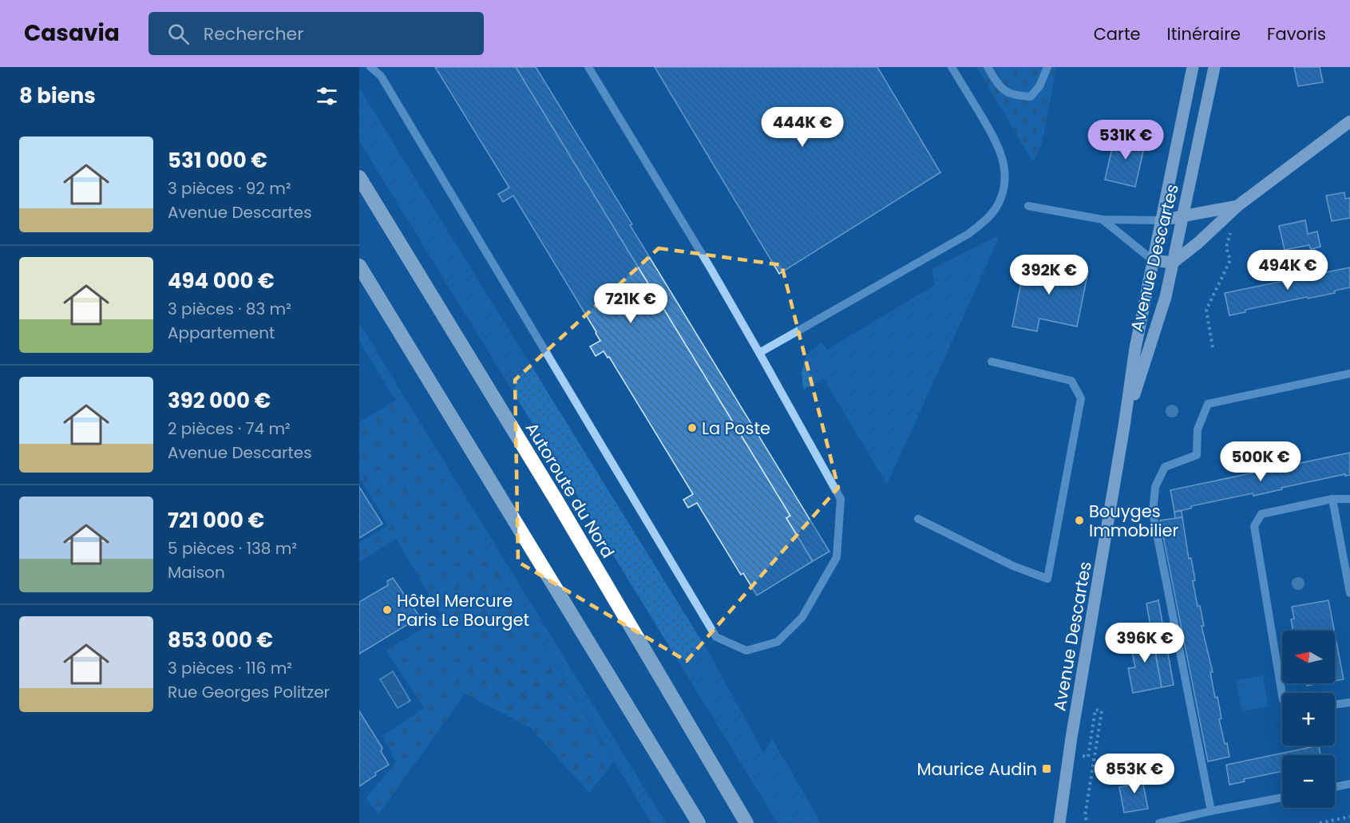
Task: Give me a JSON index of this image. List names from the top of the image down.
{
  "streets": {
    "highway": ["Autoroute du Nord"],
    "main road": ["Avenue Descartes"]
  },
  "places": {
    "other": ["La Poste", "Bouyges Immobilier", "Hôtel Mercure Paris Le Bourget"],
    "transit": ["Maurice Audin"]
  },
  "north": "left",
  "page": {
    "header": "Casavia",
    "search": "Rechercher",
    "nav": ["Carte", "Itinéraire", "Favoris"],
    "heading": "8 biens",
    "price": [
      "444K €",
      "531K €",
      "494K €",
      "392K €",
      "721K €",
      "500K €",
      "396K €",
      "853K €"
    ],
    "list": [
      {
        "name": "531 000 €",
        "note": "3 pièces · 92 m² · Avenue Descartes"
      },
      {
        "name": "494 000 €",
        "note": "3 pièces · 83 m² · Appartement"
      },
      {
        "name": "392 000 €",
        "note": "2 pièces · 74 m² · Avenue Descartes"
      },
      {
        "name": "721 000 €",
        "note": "5 pièces · 138 m² · Maison"
      },
      {
        "name": "853 000 €",
        "note": "3 pièces · 116 m² · Rue Georges Politzer"
      }
    ],
    "map_buttons": ["+", "−"]
  }
}
